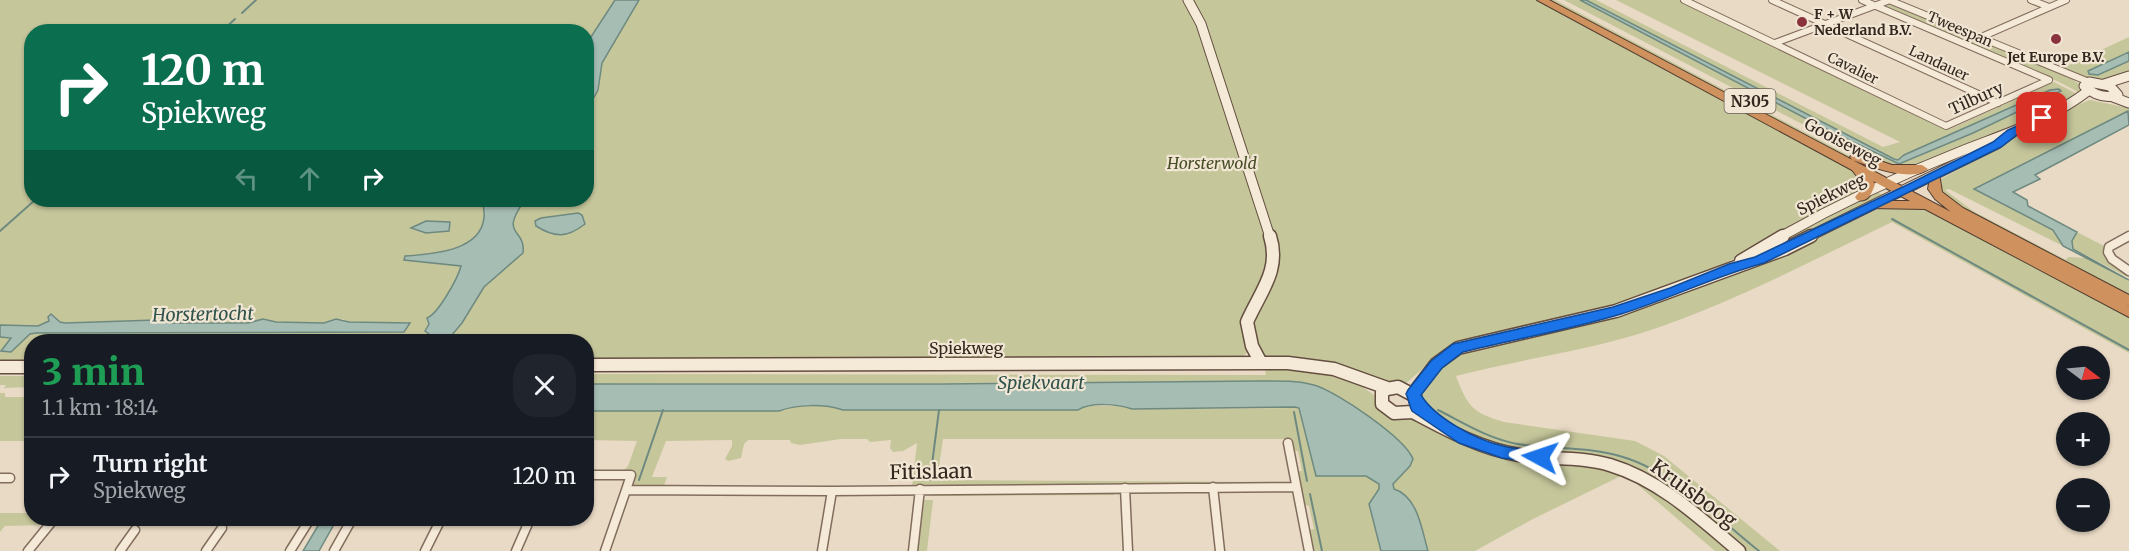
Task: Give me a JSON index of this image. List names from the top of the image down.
{
  "streets": {
    "highway": ["N305", "Gooiseweg"],
    "main road": ["Spiekweg", "Kruisboog"],
    "street": [
      "Tweespan",
      "Landauer",
      "Cavalier",
      "Tilbury",
      "Fitislaan"
    ]
  },
  "crossings": [
    ["Tweespan", "Tilbury"],
    ["Tweespan", "Spiekweg"],
    ["Landauer", "Tilbury"],
    ["Cavalier", "Tilbury"],
    ["Gooiseweg", "Spiekweg"],
    ["Spiekweg", "Kruisboog"]
  ],
  "water": ["Horstertocht", "Spiekvaart"],
  "parks": ["Horsterwold"],
  "places": ["F + W Nederland B.V.", "Jet Europe B.V."],
  "north": "right",
  "page": {
    "turn": ["120 m", "Spiekweg"],
    "heading": ["3 min", "1.1 km · 18:14"],
    "map_buttons": ["+", "−"],
    "list": [
      {
        "name": "Turn right",
        "note": "Spiekweg",
        "value": "120 m"
      }
    ]
  }
}
